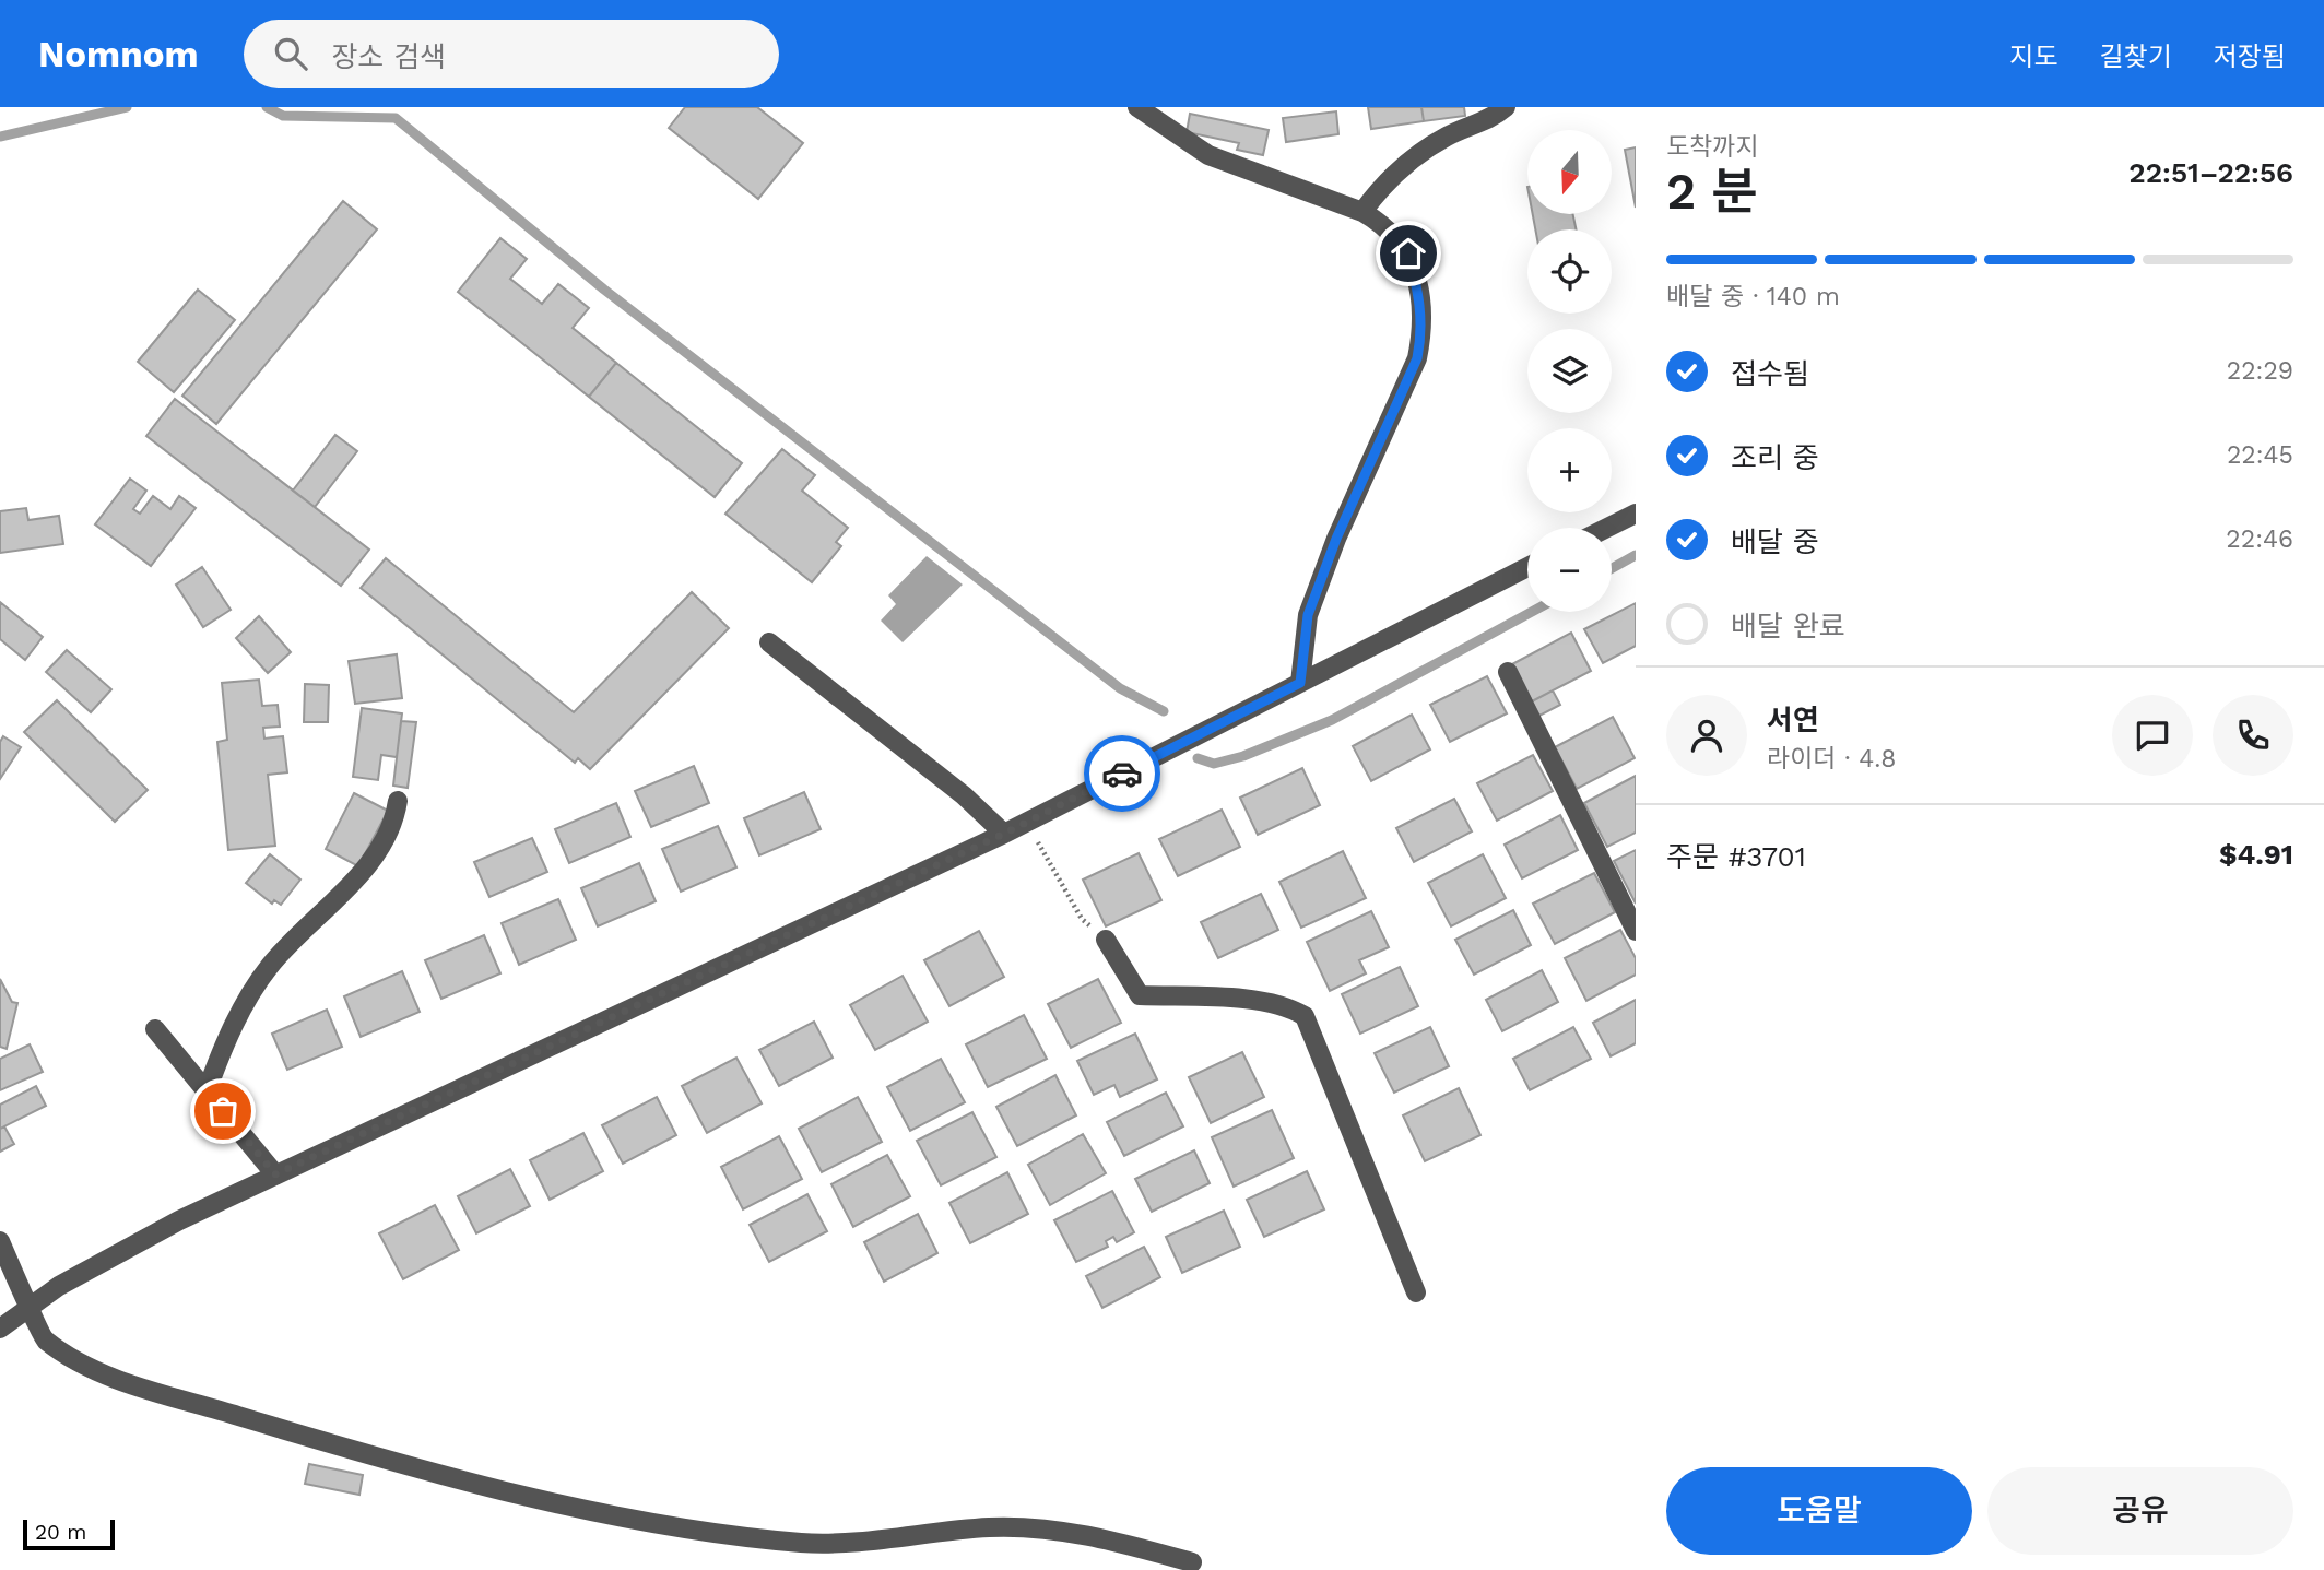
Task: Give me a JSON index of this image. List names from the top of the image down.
{
  "scale_bar": "20 m",
  "north": "bottom",
  "page": {
    "header": "Nomnom",
    "search": "장소 검색",
    "nav": ["지도", "길찾기", "저장됨"],
    "heading": ["2 분", "도착까지", "22:51–22:56"],
    "panel": [
      "서연",
      "라이더 · 4.8",
      "주문 #3701",
      "$4.91"
    ],
    "map_buttons": ["+", "−"],
    "bar": "배달 중 · 140 m",
    "list": [
      ["접수됨", "22:29"],
      ["조리 중", "22:45"],
      ["배달 중", "22:46"],
      "배달 완료"
    ],
    "buttons": ["도움말", "공유"],
    "scale": "20 m"
  }
}
